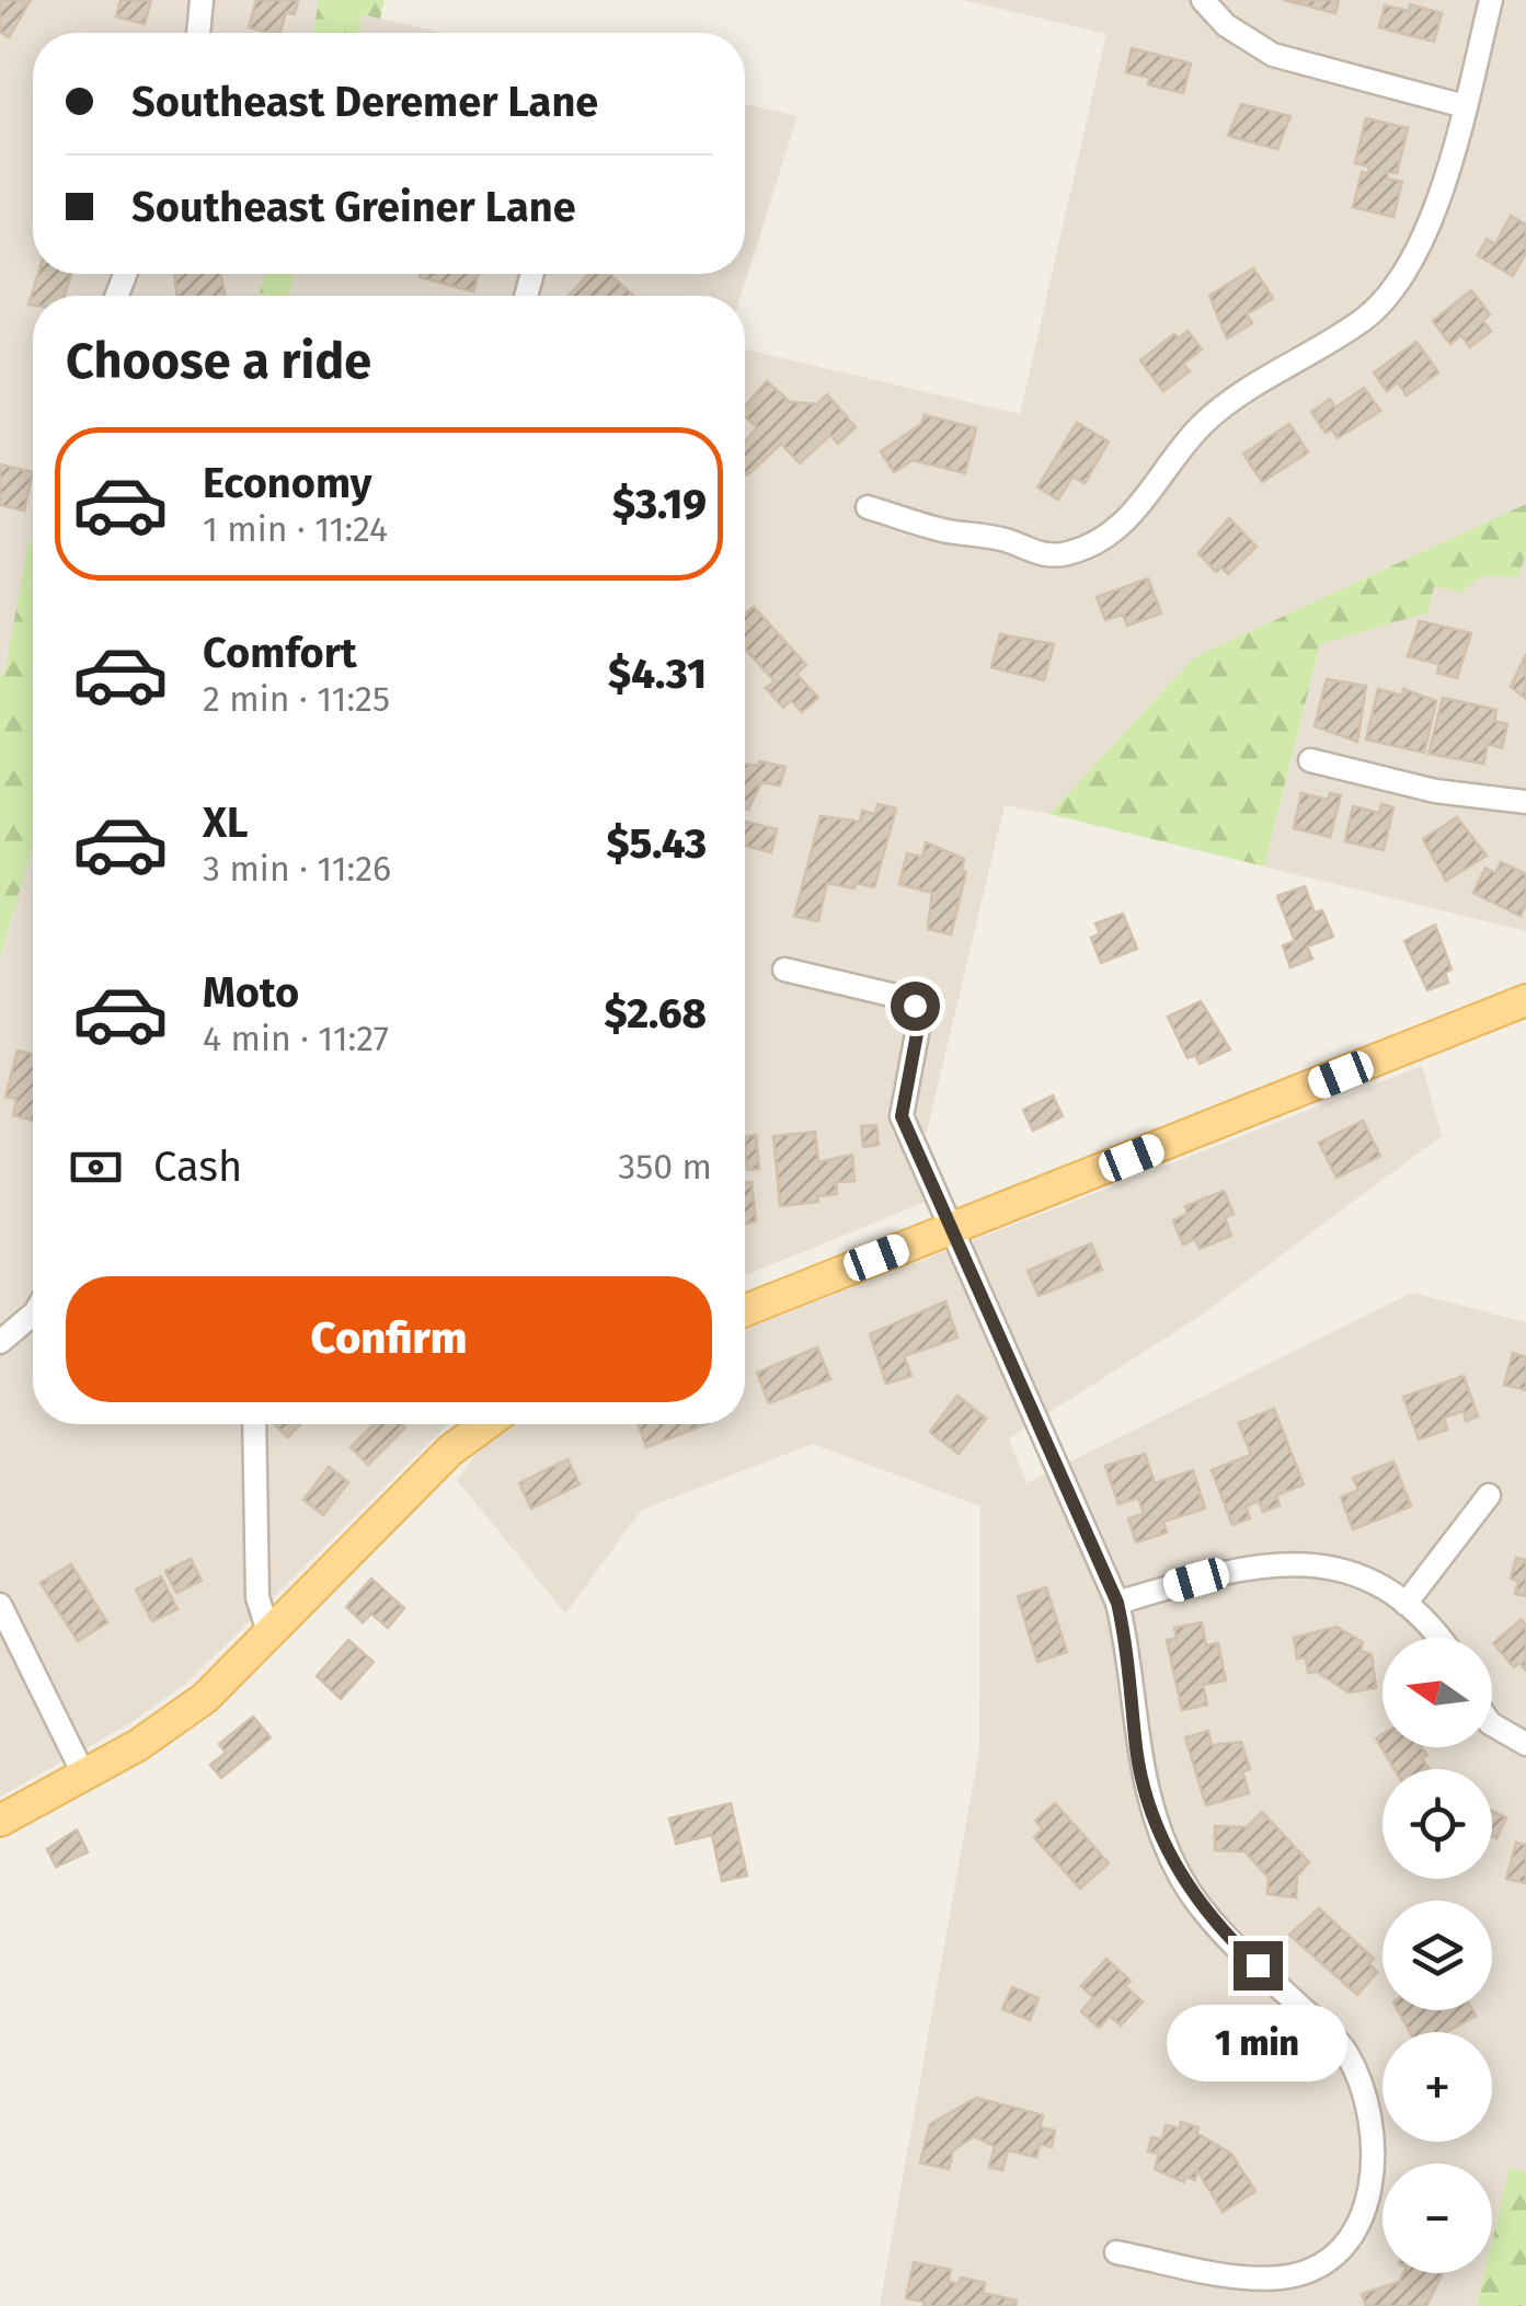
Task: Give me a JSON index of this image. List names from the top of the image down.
{
  "north": "left",
  "page": {
    "banner": ["Southeast Deremer Lane", "Southeast Greiner Lane"],
    "heading": "Choose a ride",
    "list": [
      {
        "name": "Economy",
        "note": "1 min · 11:24",
        "value": "$3.19"
      },
      {
        "name": "Comfort",
        "note": "2 min · 11:25",
        "value": "$4.31"
      },
      {
        "name": "XL",
        "note": "3 min · 11:26",
        "value": "$5.43"
      },
      {
        "name": "Moto",
        "note": "4 min · 11:27",
        "value": "$2.68"
      }
    ],
    "pay": ["Cash", "350 m"],
    "buttons": "Confirm",
    "map_buttons": ["+", "−"],
    "bubble": "1 min"
  }
}
